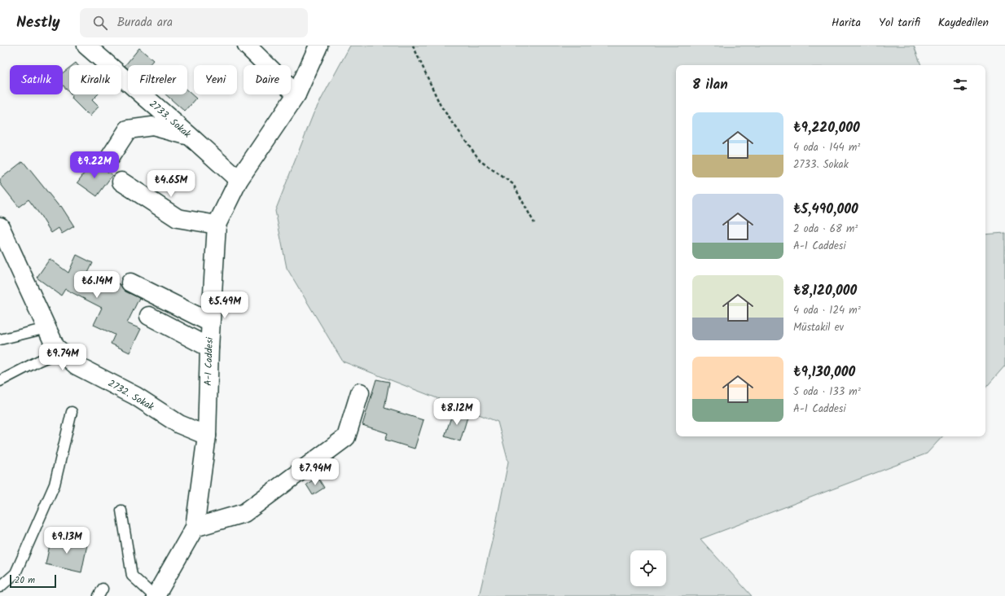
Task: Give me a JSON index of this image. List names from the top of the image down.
{
  "streets": {
    "street": ["2733. Sokak", "A-1 Caddesi", "2732. Sokak"]
  },
  "crossings": [
    ["2733. Sokak", "A-1 Caddesi"],
    ["A-1 Caddesi", "2732. Sokak"]
  ],
  "scale_bar": "20 m",
  "page": {
    "header": "Nestly",
    "search": "Burada ara",
    "nav": ["Harita", "Yol tarifi", "Kaydedilen"],
    "chip": [
      "Satılık",
      "Kiralık",
      "Filtreler",
      "Yeni",
      "Daire"
    ],
    "heading": "8 ilan",
    "list": [
      {
        "name": "₺9,220,000",
        "note": "4 oda · 144 m² · 2733. Sokak"
      },
      {
        "name": "₺5,490,000",
        "note": "2 oda · 68 m² · A-1 Caddesi"
      },
      {
        "name": "₺8,120,000",
        "note": "4 oda · 124 m² · Müstakil ev"
      },
      {
        "name": "₺9,130,000",
        "note": "5 oda · 133 m² · A-1 Caddesi"
      }
    ],
    "price": [
      "₺9.22M",
      "₺4.65M",
      "₺6.14M",
      "₺5.49M",
      "₺9.74M",
      "₺8.12M",
      "₺7.94M",
      "₺9.13M"
    ],
    "scale": "20 m"
  }
}
